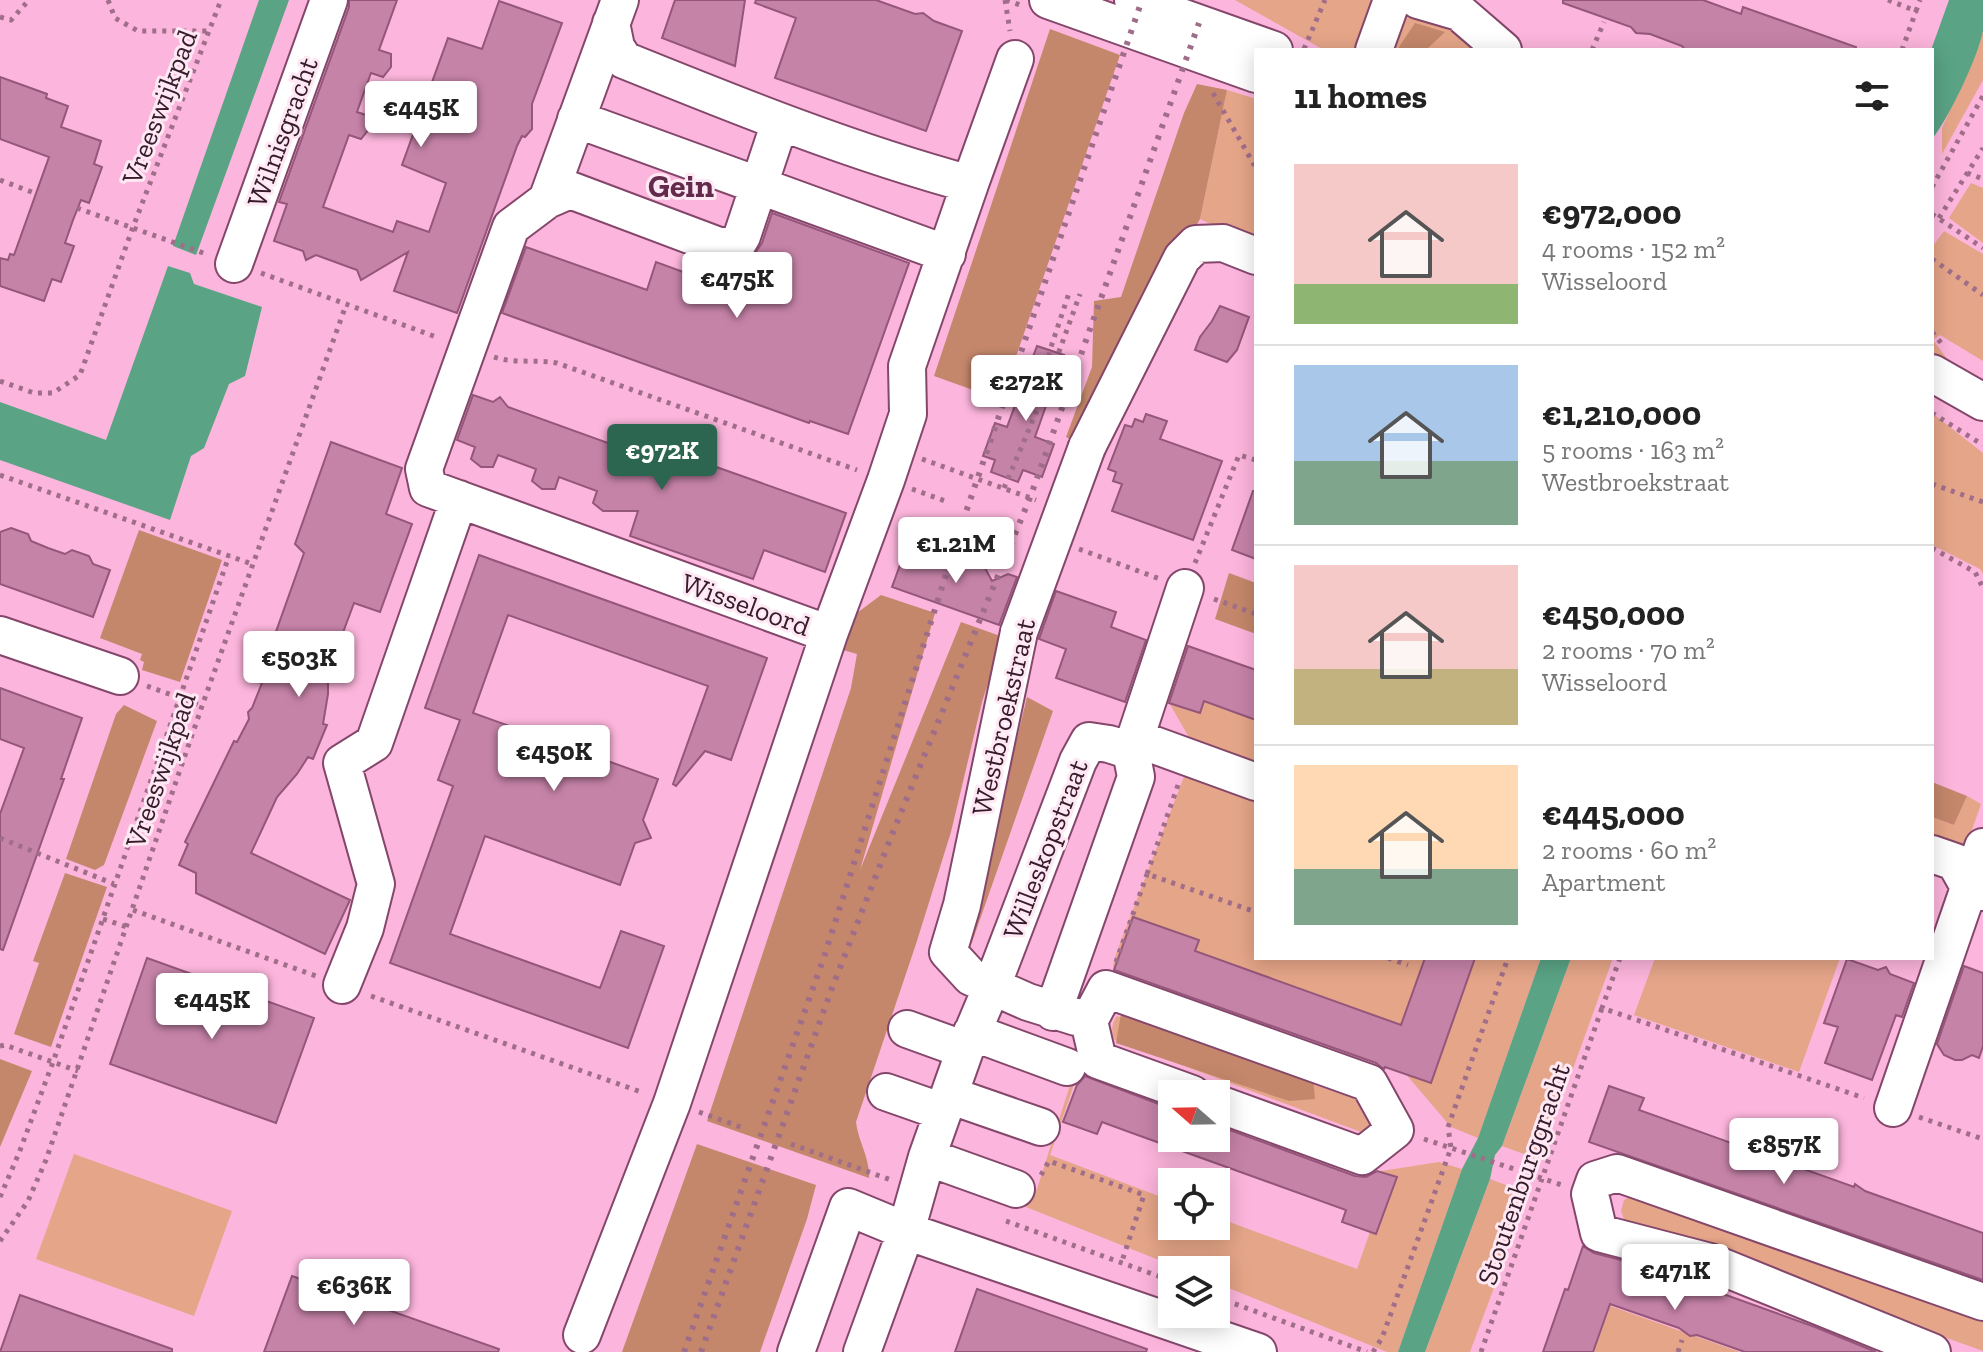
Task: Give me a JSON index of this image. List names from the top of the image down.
{
  "streets": {
    "street": [
      "Wilnisgracht",
      "Wisseloord",
      "Westbroekstraat",
      "Willeskopstraat"
    ],
    "path": ["Vreeswijkpad", "Stoutenburggracht"]
  },
  "crossings": [
    ["Westbroekstraat", "Willeskopstraat"]
  ],
  "districts": ["Gein"],
  "north": "left",
  "page": {
    "heading": "11 homes",
    "price": [
      "€445K",
      "€475K",
      "€272K",
      "€972K",
      "€1.21M",
      "€503K",
      "€450K",
      "€445K",
      "€857K",
      "€471K",
      "€636K"
    ],
    "list": [
      {
        "name": "€972,000",
        "note": "4 rooms · 152 m² · Wisseloord"
      },
      {
        "name": "€1,210,000",
        "note": "5 rooms · 163 m² · Westbroekstraat"
      },
      {
        "name": "€450,000",
        "note": "2 rooms · 70 m² · Wisseloord"
      },
      {
        "name": "€445,000",
        "note": "2 rooms · 60 m² · Apartment"
      }
    ]
  }
}
